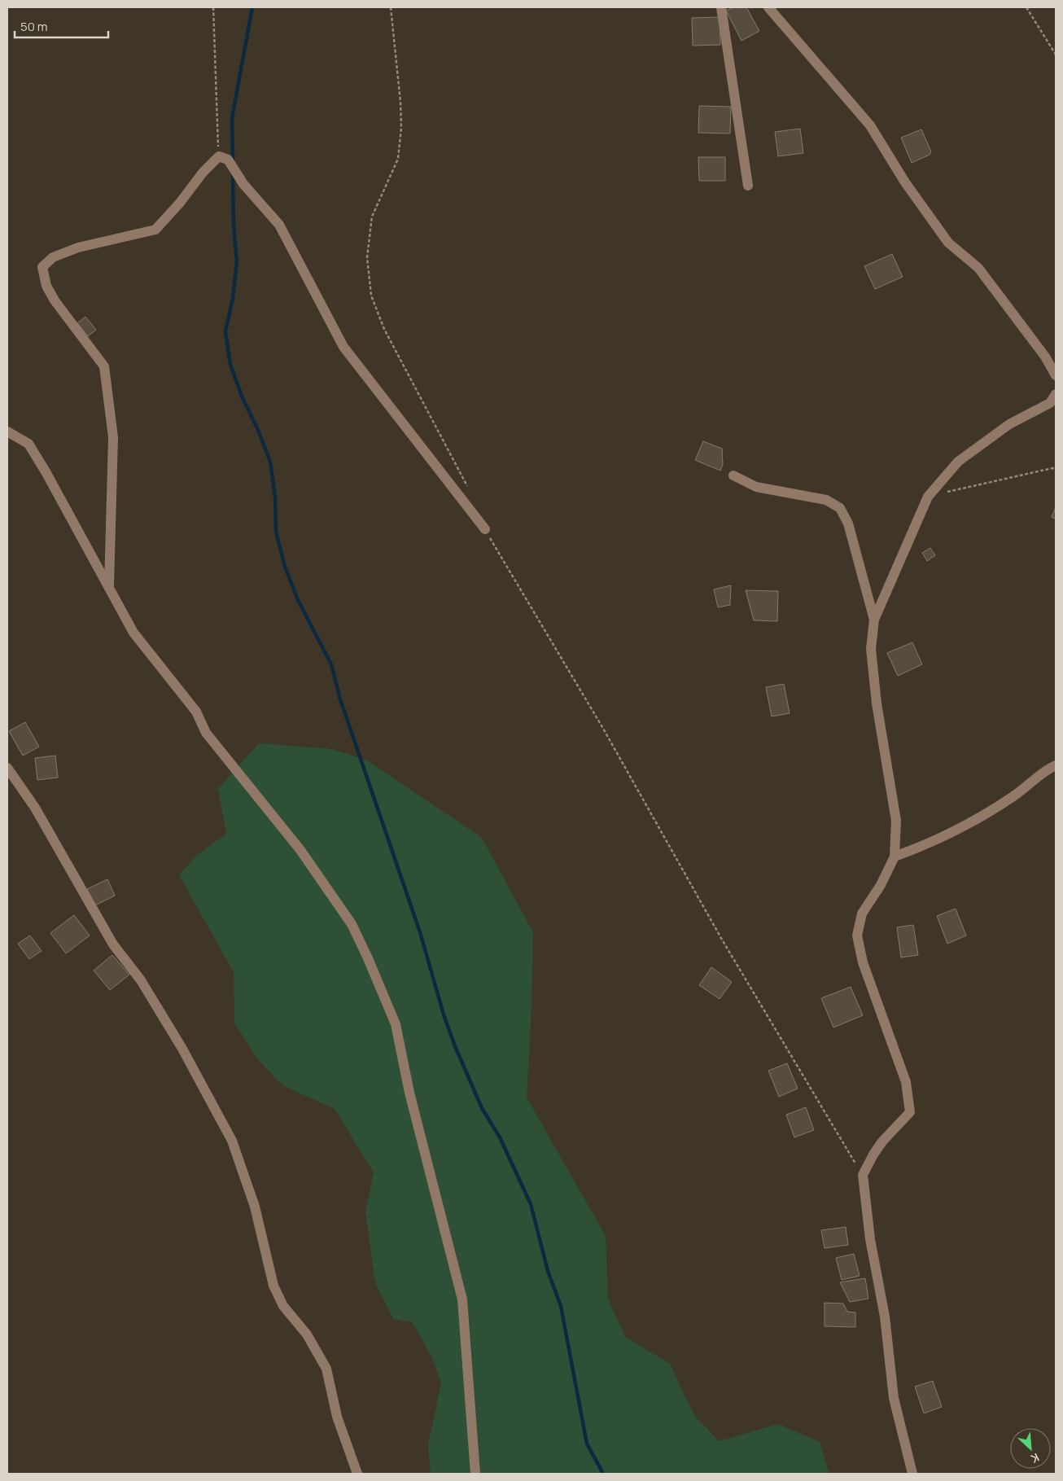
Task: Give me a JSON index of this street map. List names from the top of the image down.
{
  "scale_bar": "50 m",
  "north": "bottom right"
}
